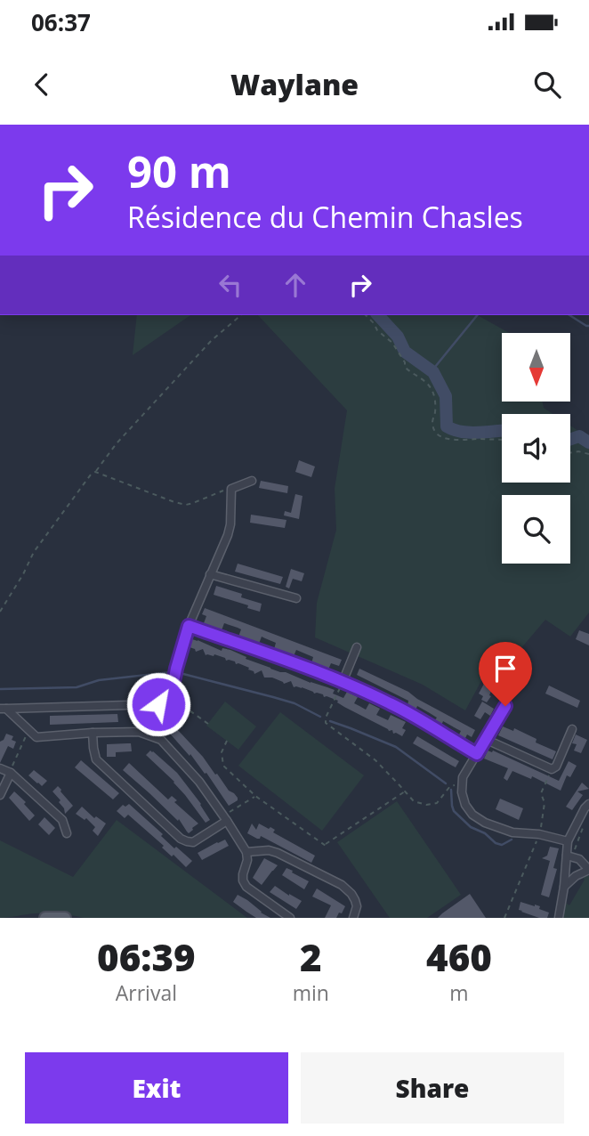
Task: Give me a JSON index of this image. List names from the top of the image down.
{
  "north": "bottom",
  "page": {
    "status": "06:37",
    "header": "Waylane",
    "turn": ["90 m", "Résidence du Chemin Chasles"],
    "eta": [
      "06:39",
      "Arrival",
      "2",
      "min",
      "460",
      "m"
    ],
    "buttons": ["Exit", "Share"]
  }
}
